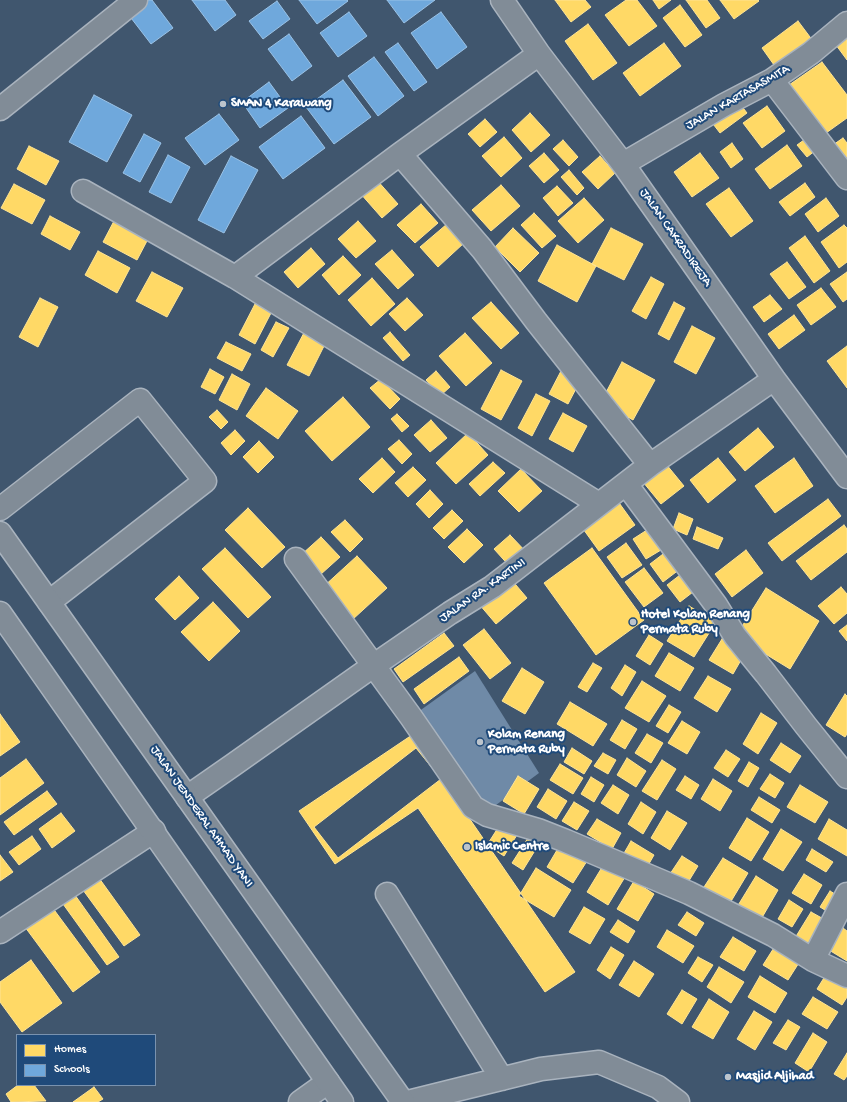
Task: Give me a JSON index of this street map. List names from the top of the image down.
{
  "streets": {
    "street": [
      "JALAN KARTASASMITA",
      "JALAN CAKRADIREJA",
      "JALAN RA. KARTINI",
      "JALAN JENDERAL AHMAD YANI"
    ]
  },
  "crossings": [
    ["JALAN KARTASASMITA", "JALAN CAKRADIREJA"],
    ["JALAN CAKRADIREJA", "JALAN RA. KARTINI"],
    ["JALAN RA. KARTINI", "JALAN JENDERAL AHMAD YANI"]
  ],
  "places": [
    "SMAN 4 Karawang",
    "Hotel Kolam Renang Permata Ruby",
    "Kolam Renang Permata Ruby",
    "Islamic Centre",
    "Masjid Aljihad"
  ],
  "legend": ["Homes", "Schools"]
}
